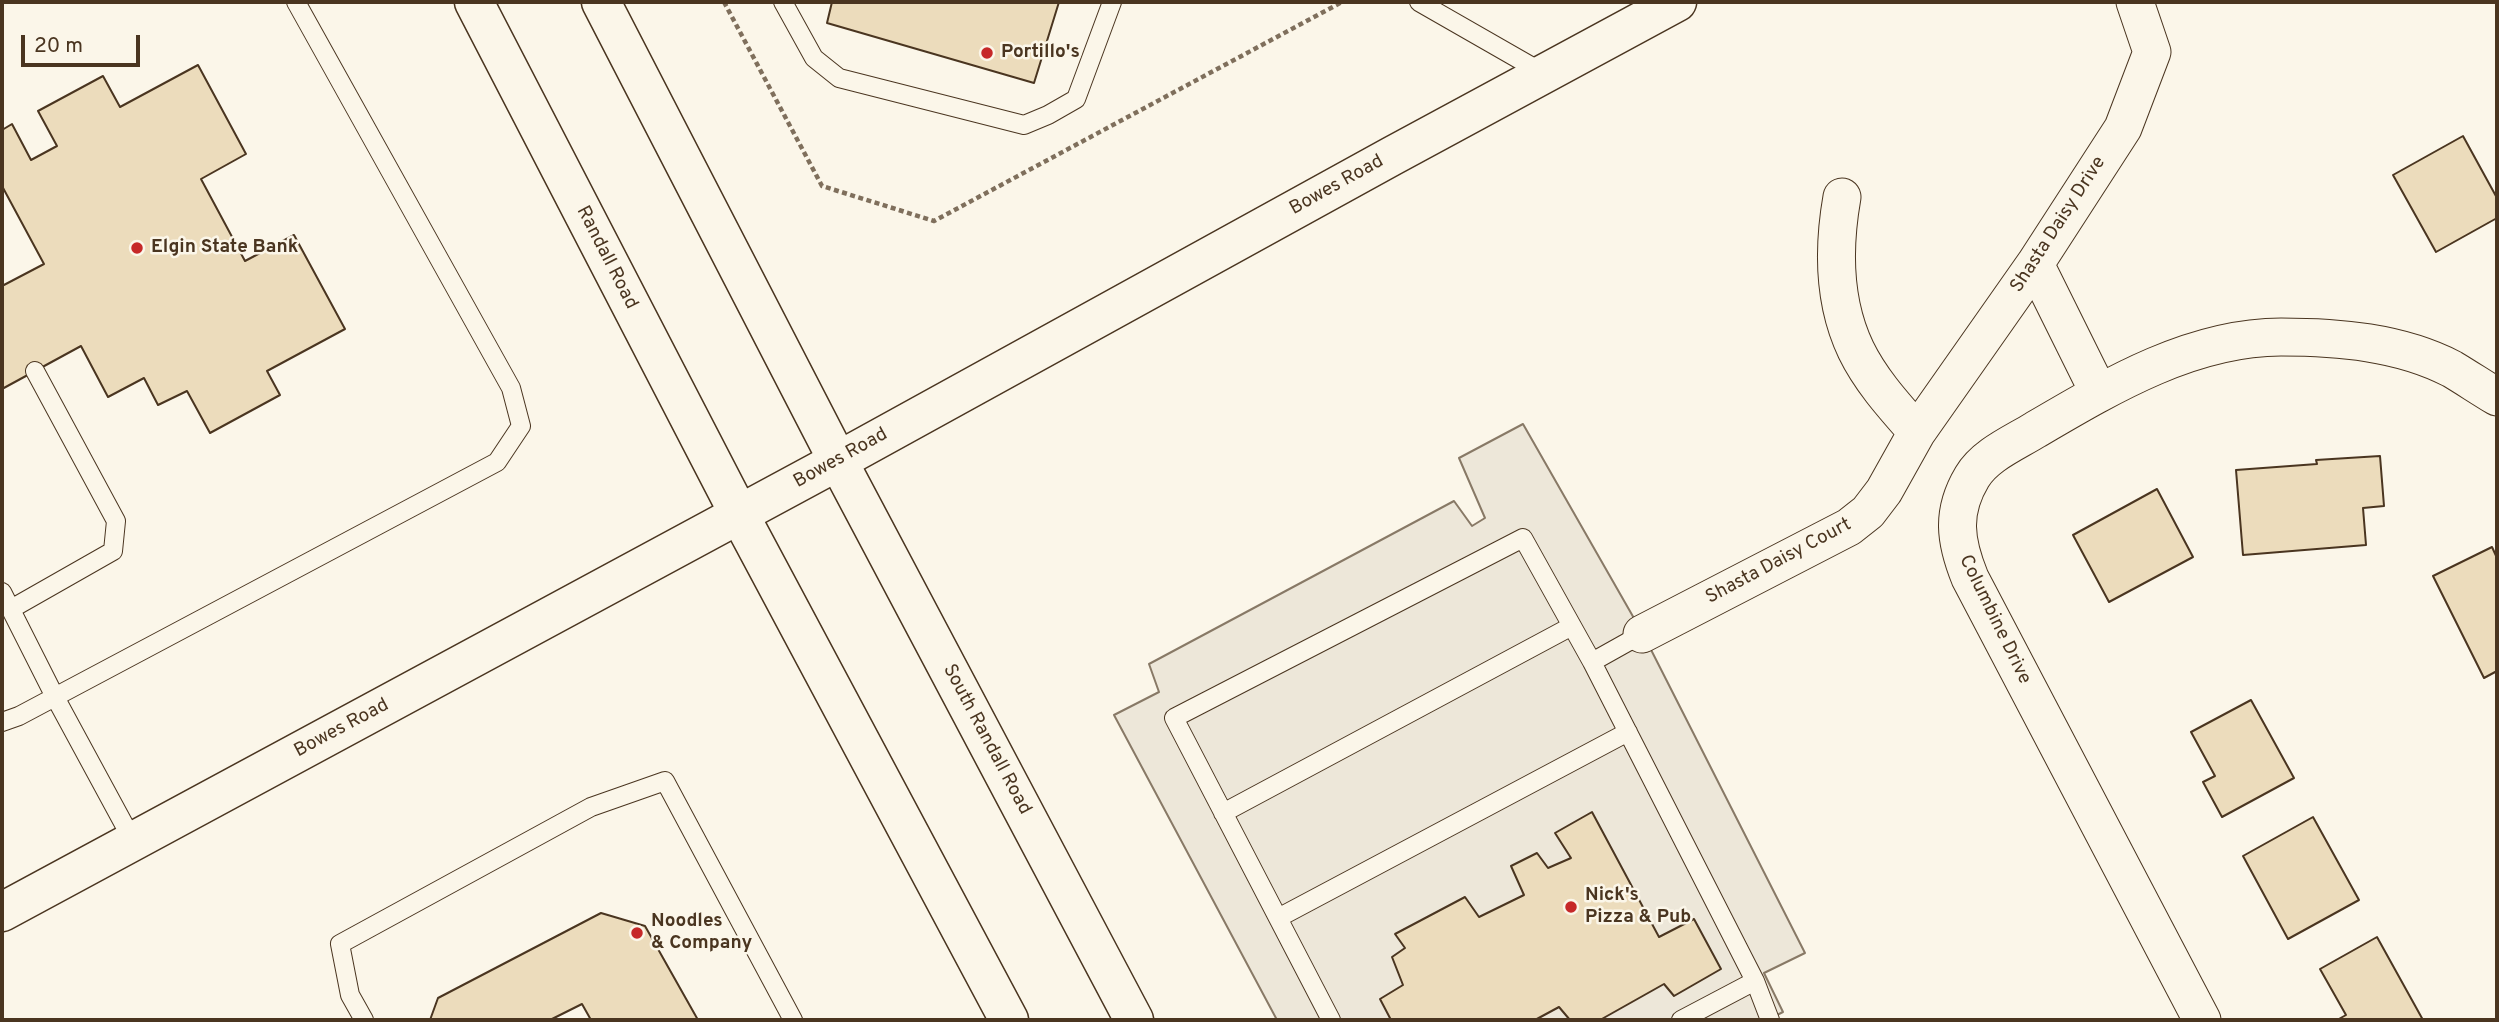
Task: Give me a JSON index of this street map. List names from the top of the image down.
{
  "streets": {
    "main road": ["Bowes Road", "Randall Road", "South Randall Road"],
    "street": ["Shasta Daisy Drive", "Shasta Daisy Court", "Columbine Drive"]
  },
  "crossings": [
    ["Bowes Road", "Randall Road"],
    ["Bowes Road", "South Randall Road"],
    ["Shasta Daisy Drive", "Shasta Daisy Court"]
  ],
  "places": [
    "Portillo's",
    "Elgin State Bank",
    "Nick's Pizza & Pub",
    "Noodles & Company"
  ],
  "scale_bar": "20 m"
}
